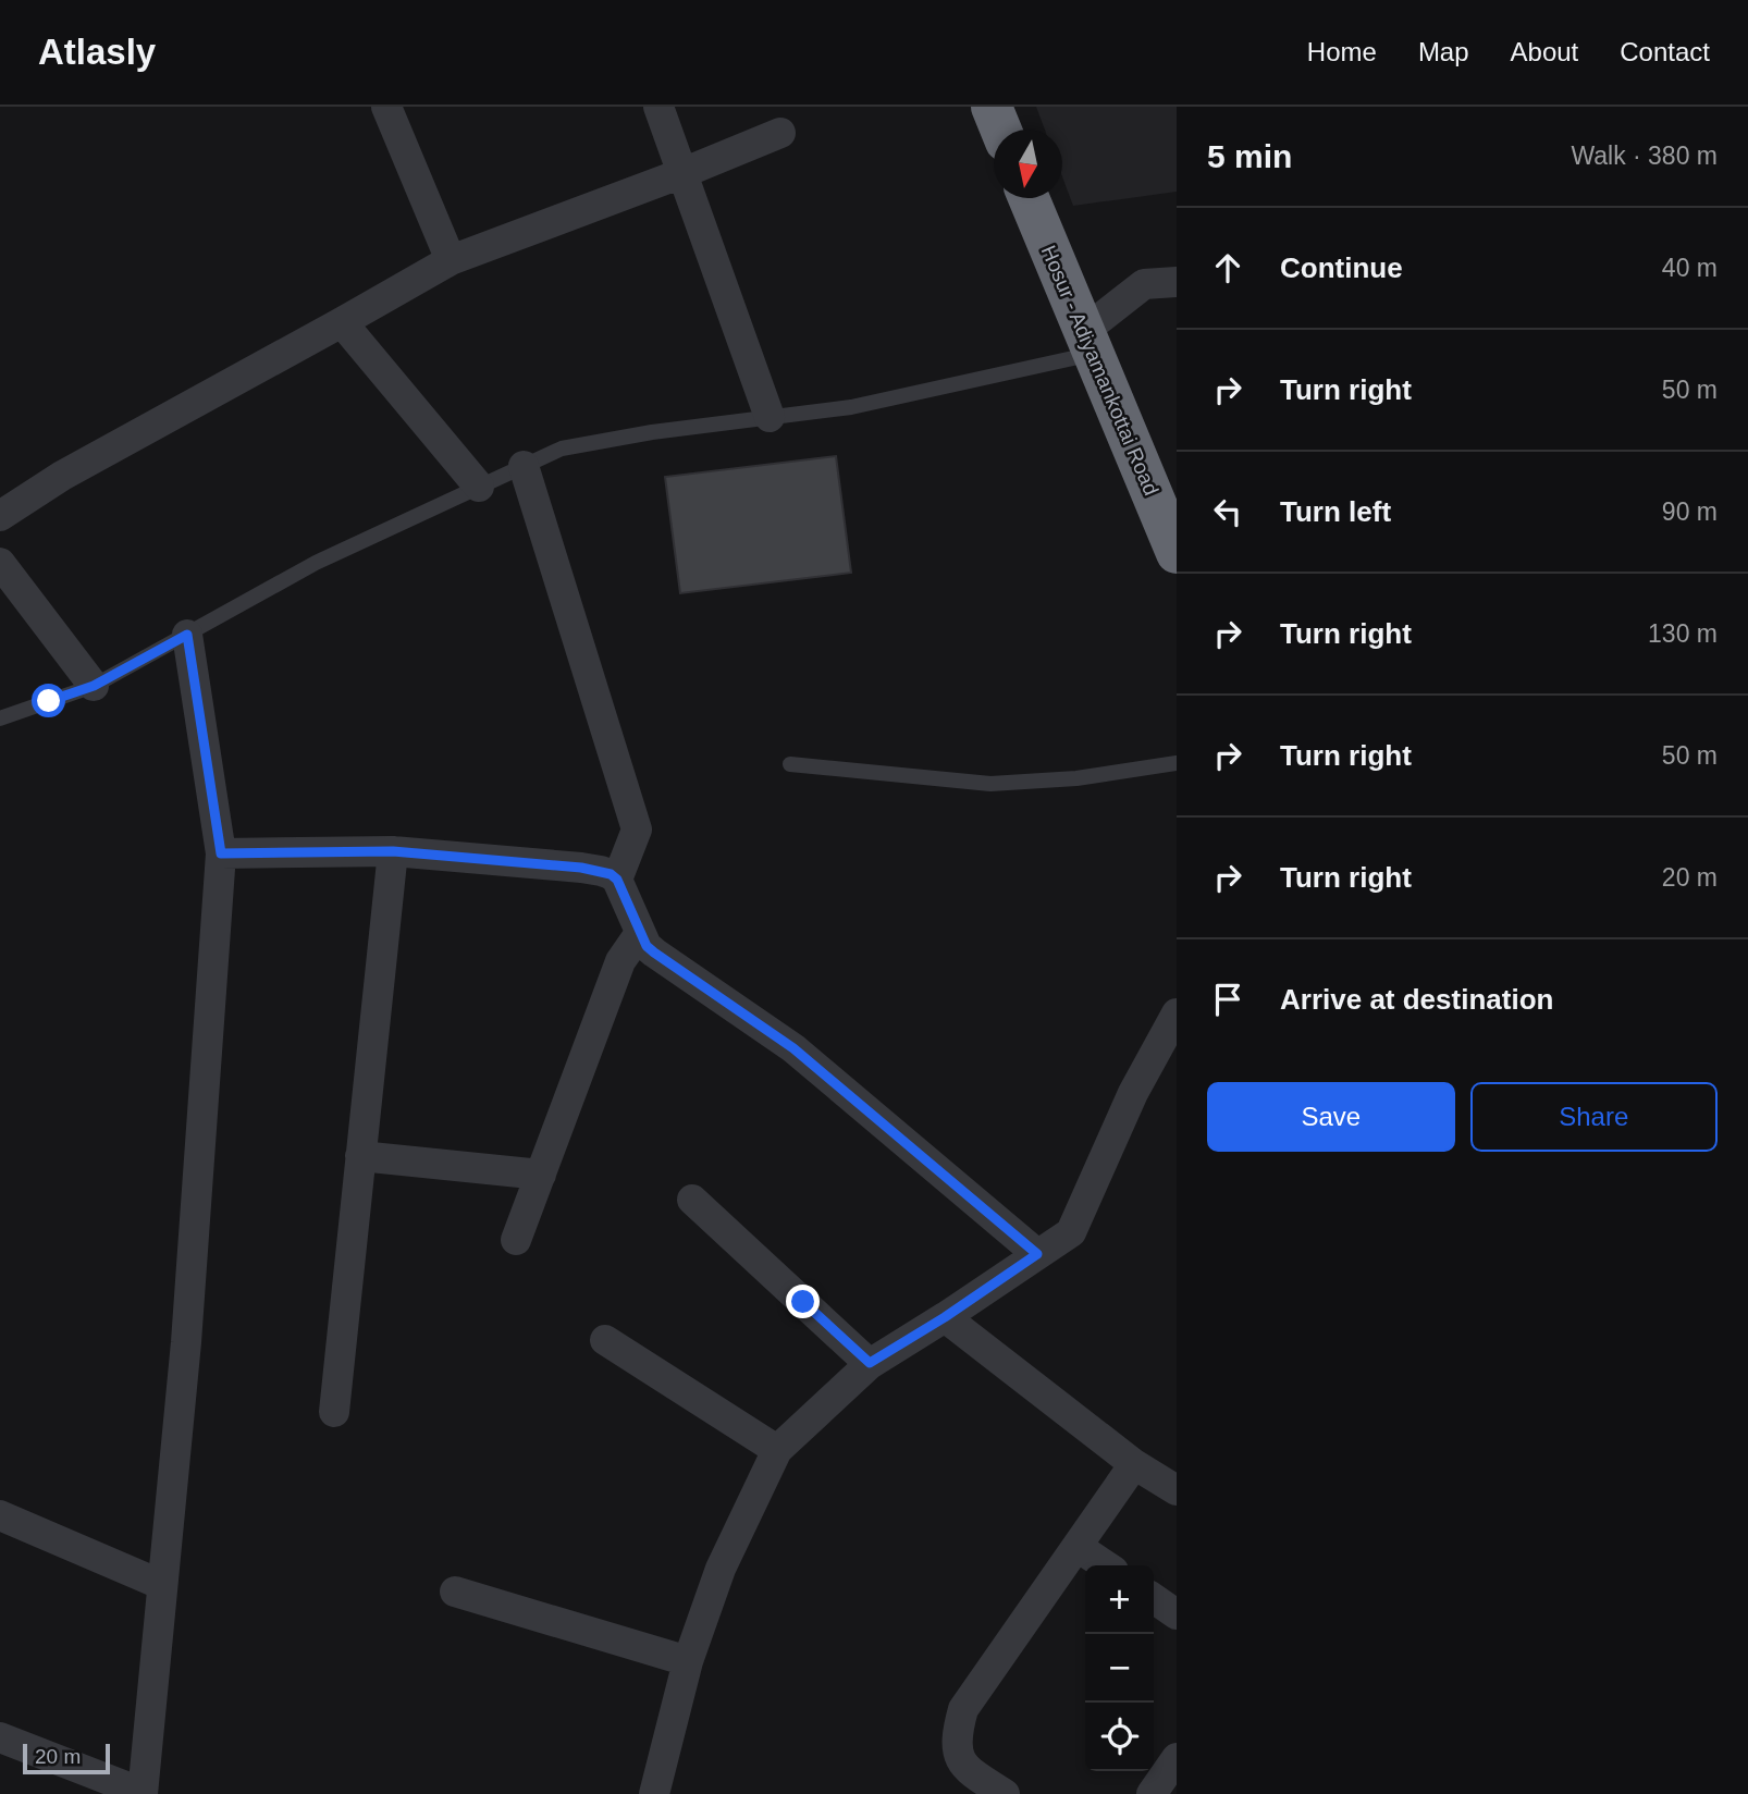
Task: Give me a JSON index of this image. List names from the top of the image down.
{
  "streets": {
    "highway": ["Hosur - Adiyamankottai Road"]
  },
  "scale_bar": "20 m",
  "north": "bottom",
  "page": {
    "header": "Atlasly",
    "nav": [
      "Home",
      "Map",
      "About",
      "Contact"
    ],
    "heading": ["5 min", "Walk · 380 m"],
    "list": [
      ["Continue", "40 m"],
      ["Turn right", "50 m"],
      ["Turn left", "90 m"],
      ["Turn right", "130 m"],
      ["Turn right", "50 m"],
      ["Turn right", "20 m"],
      "Arrive at destination"
    ],
    "buttons": ["Save", "Share"],
    "map_buttons": ["+", "−"],
    "scale": "20 m"
  }
}
